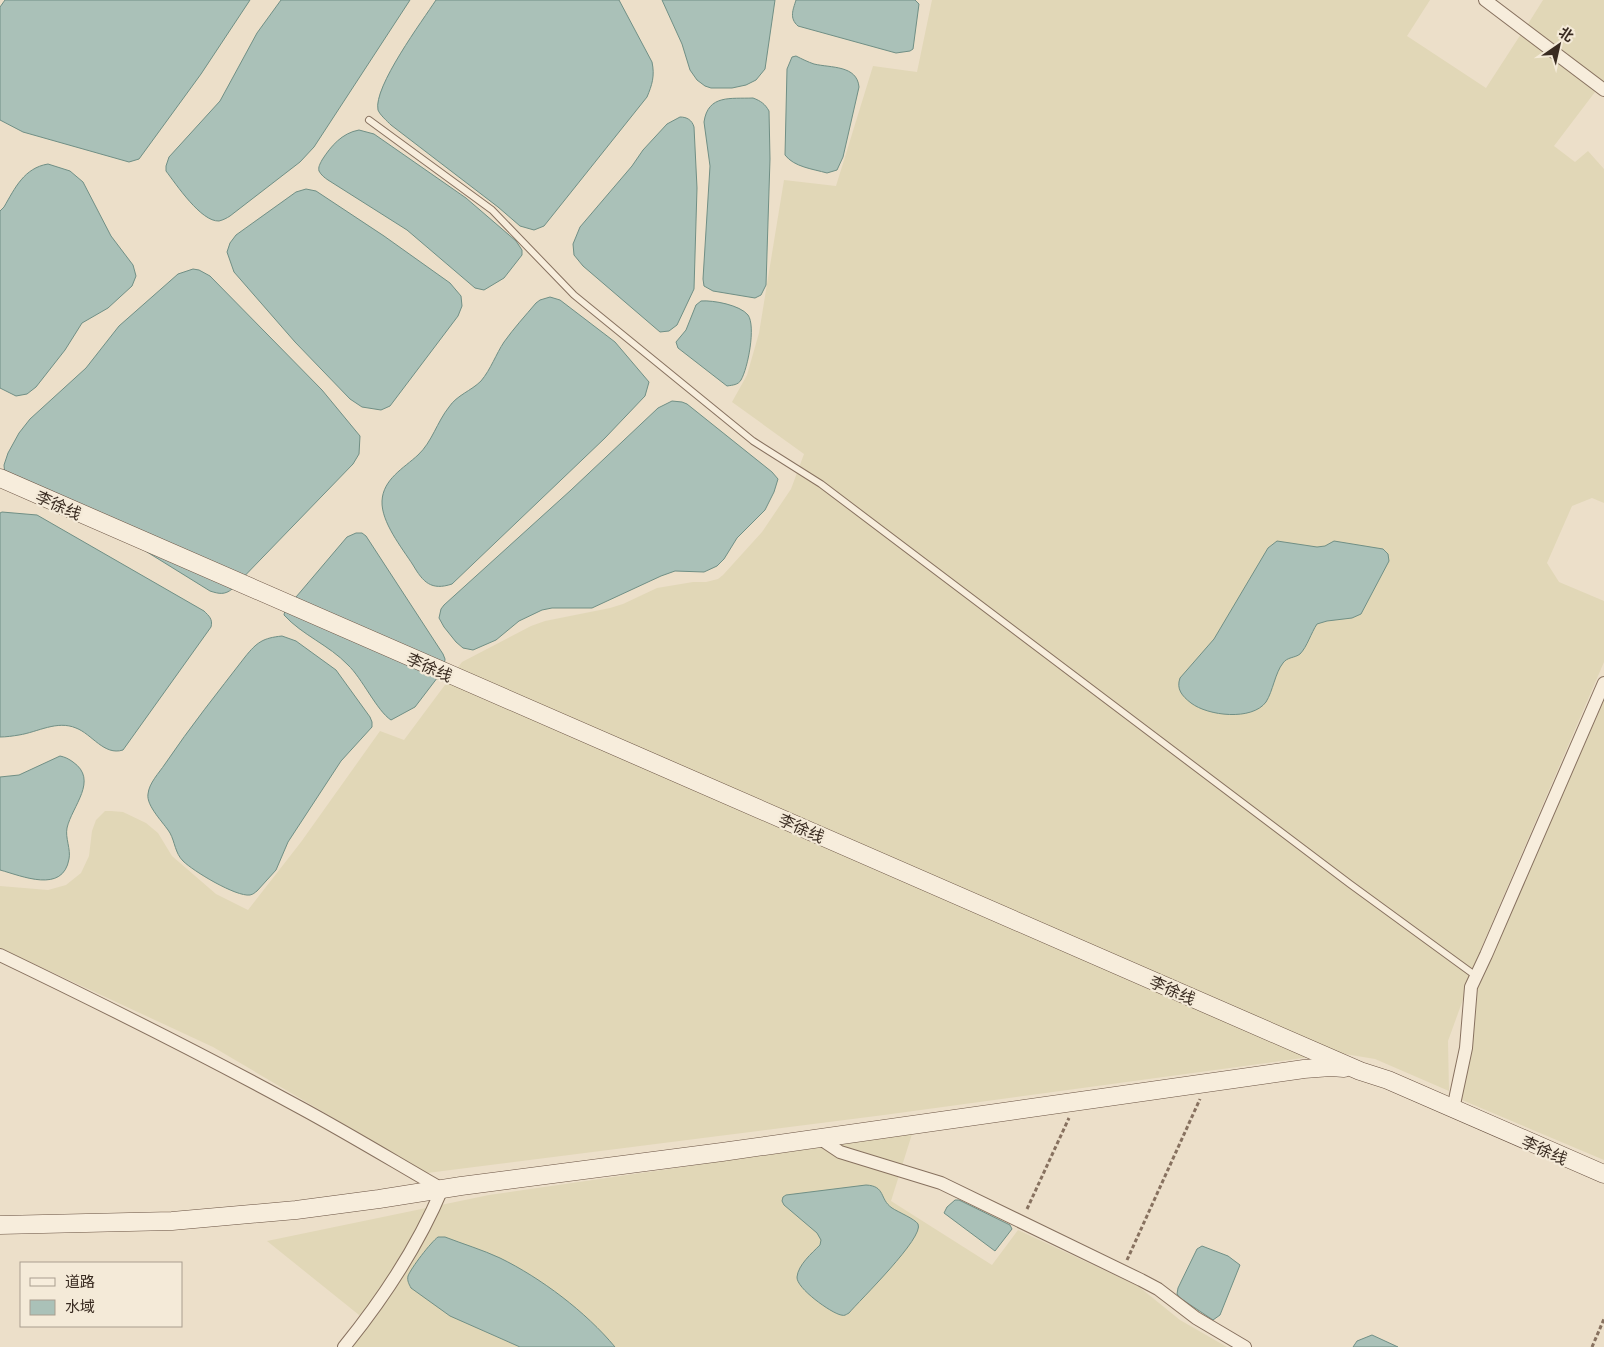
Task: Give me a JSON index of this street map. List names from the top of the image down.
{
  "streets": {
    "main road": ["李徐线"]
  },
  "legend": ["道路", "水域"],
  "north": "top right"
}
